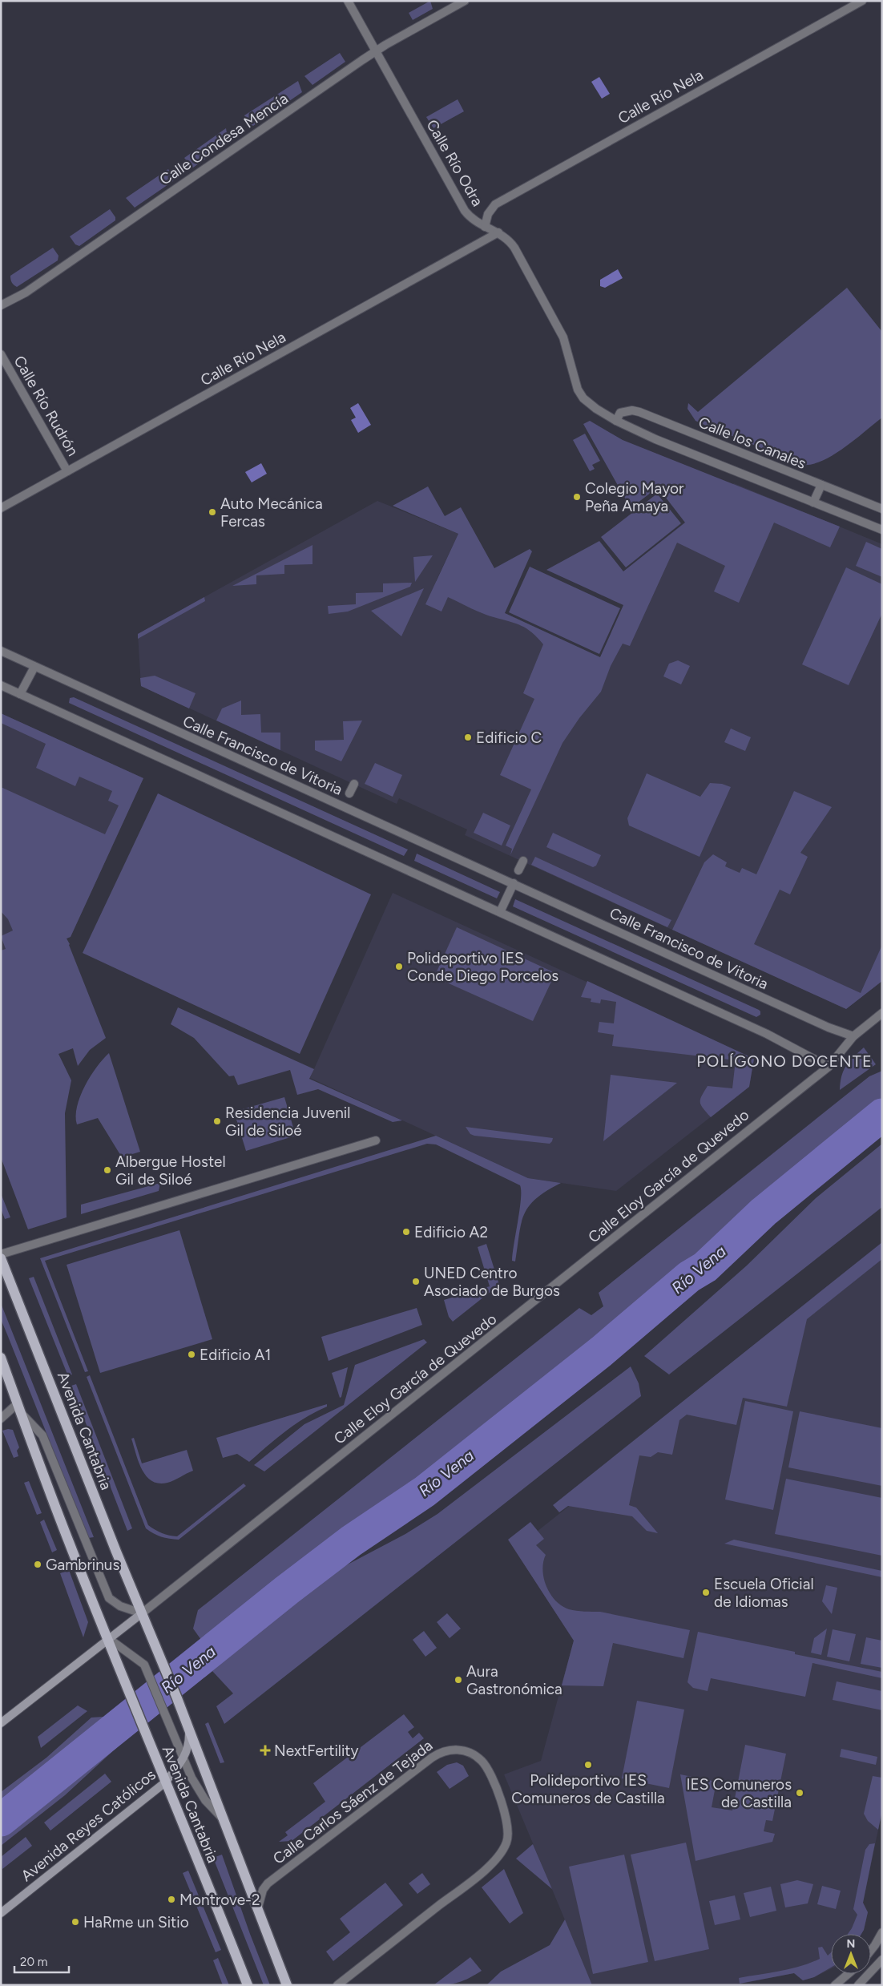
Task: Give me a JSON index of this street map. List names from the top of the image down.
{
  "streets": {
    "main road": ["Avenida Cantabria"],
    "street": [
      "Calle Río Nela",
      "Calle Condesa Mencía",
      "Calle Río Odra",
      "Calle Río Rudrón",
      "Calle los Canales",
      "Calle Francisco de Vitoria",
      "Calle Eloy García de Quevedo",
      "Calle Carlos Sáenz de Tejada",
      "Avenida Reyes Católicos"
    ]
  },
  "crossings": [
    ["Calle Río Nela", "Calle Río Odra"],
    ["Calle Río Nela", "Calle Río Rudrón"],
    ["Calle Condesa Mencía", "Calle Río Odra"],
    ["Calle Río Odra", "Calle los Canales"],
    ["Calle Francisco de Vitoria", "Calle Eloy García de Quevedo"],
    ["Calle Eloy García de Quevedo", "Avenida Cantabria"],
    ["Avenida Cantabria", "Calle Carlos Sáenz de Tejada"],
    ["Avenida Cantabria", "Avenida Reyes Católicos"]
  ],
  "districts": ["POLÍGONO DOCENTE"],
  "water": ["Río Vena"],
  "places": {
    "other": [
      "Colegio Mayor Peña Amaya",
      "Auto Mecánica Fercas",
      "Edificio C",
      "Polideportivo IES Conde Diego Porcelos",
      "Residencia Juvenil Gil de Siloé",
      "Albergue Hostel Gil de Siloé",
      "Edificio A2",
      "UNED Centro Asociado de Burgos",
      "Edificio A1",
      "Gambrinus",
      "Escuela Oficial de Idiomas",
      "Aura Gastronómica",
      "Polideportivo IES Comuneros de Castilla",
      "IES Comuneros de Castilla",
      "Montrove-2",
      "HaRme un Sitio"
    ],
    "health": ["NextFertility"]
  },
  "scale_bar": "20 m",
  "north": "top"
}
